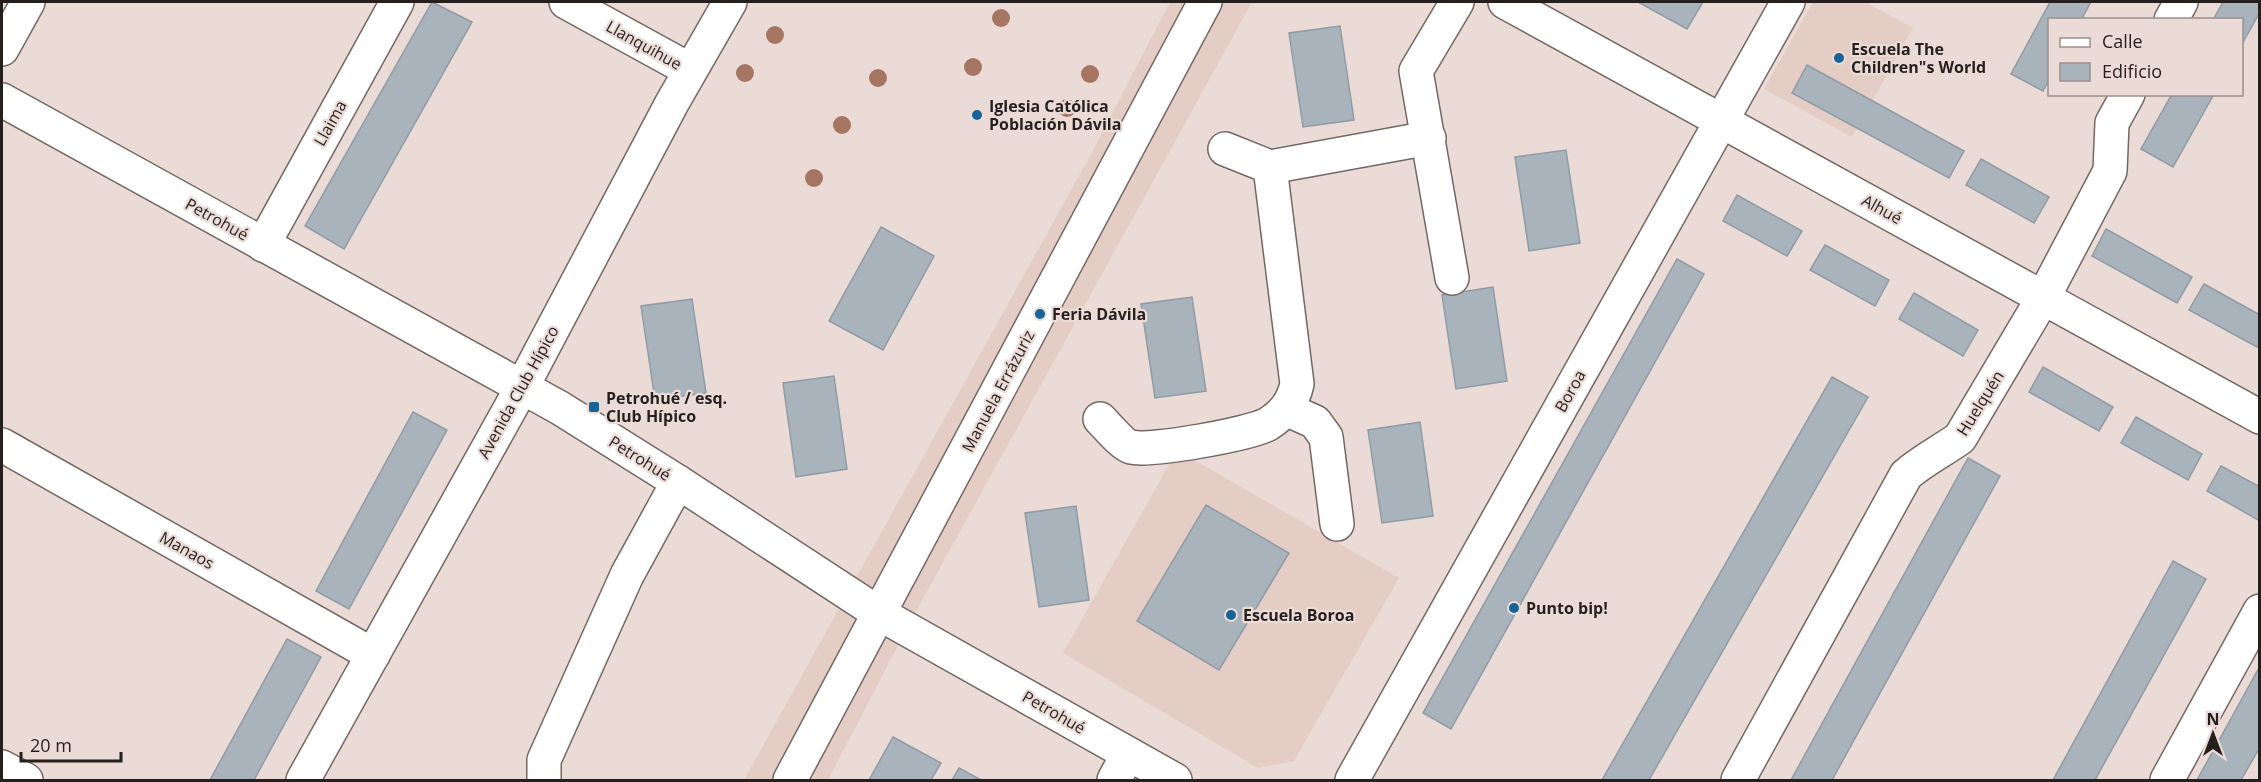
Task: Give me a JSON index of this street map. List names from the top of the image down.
{
  "streets": {
    "street": [
      "Llanquihue",
      "Llaima",
      "Alhué",
      "Petrohué",
      "Manuela Errázuriz",
      "Boroa",
      "Avenida Club Hípico",
      "Huelquén",
      "Manaos"
    ]
  },
  "crossings": [
    ["Llanquihue", "Avenida Club Hípico"],
    ["Llaima", "Petrohué"],
    ["Alhué", "Boroa"],
    ["Alhué", "Huelquén"],
    ["Petrohué", "Manuela Errázuriz"],
    ["Petrohué", "Avenida Club Hípico"],
    ["Avenida Club Hípico", "Manaos"]
  ],
  "places": {
    "other": [
      "Escuela The Children\"s World",
      "Iglesia Católica Población Dávila",
      "Feria Dávila",
      "Punto bip!",
      "Escuela Boroa"
    ],
    "transit": ["Petrohué / esq. Club Hípico"]
  },
  "legend": ["Calle", "Edificio"],
  "scale_bar": "20 m",
  "north": "top"
}
